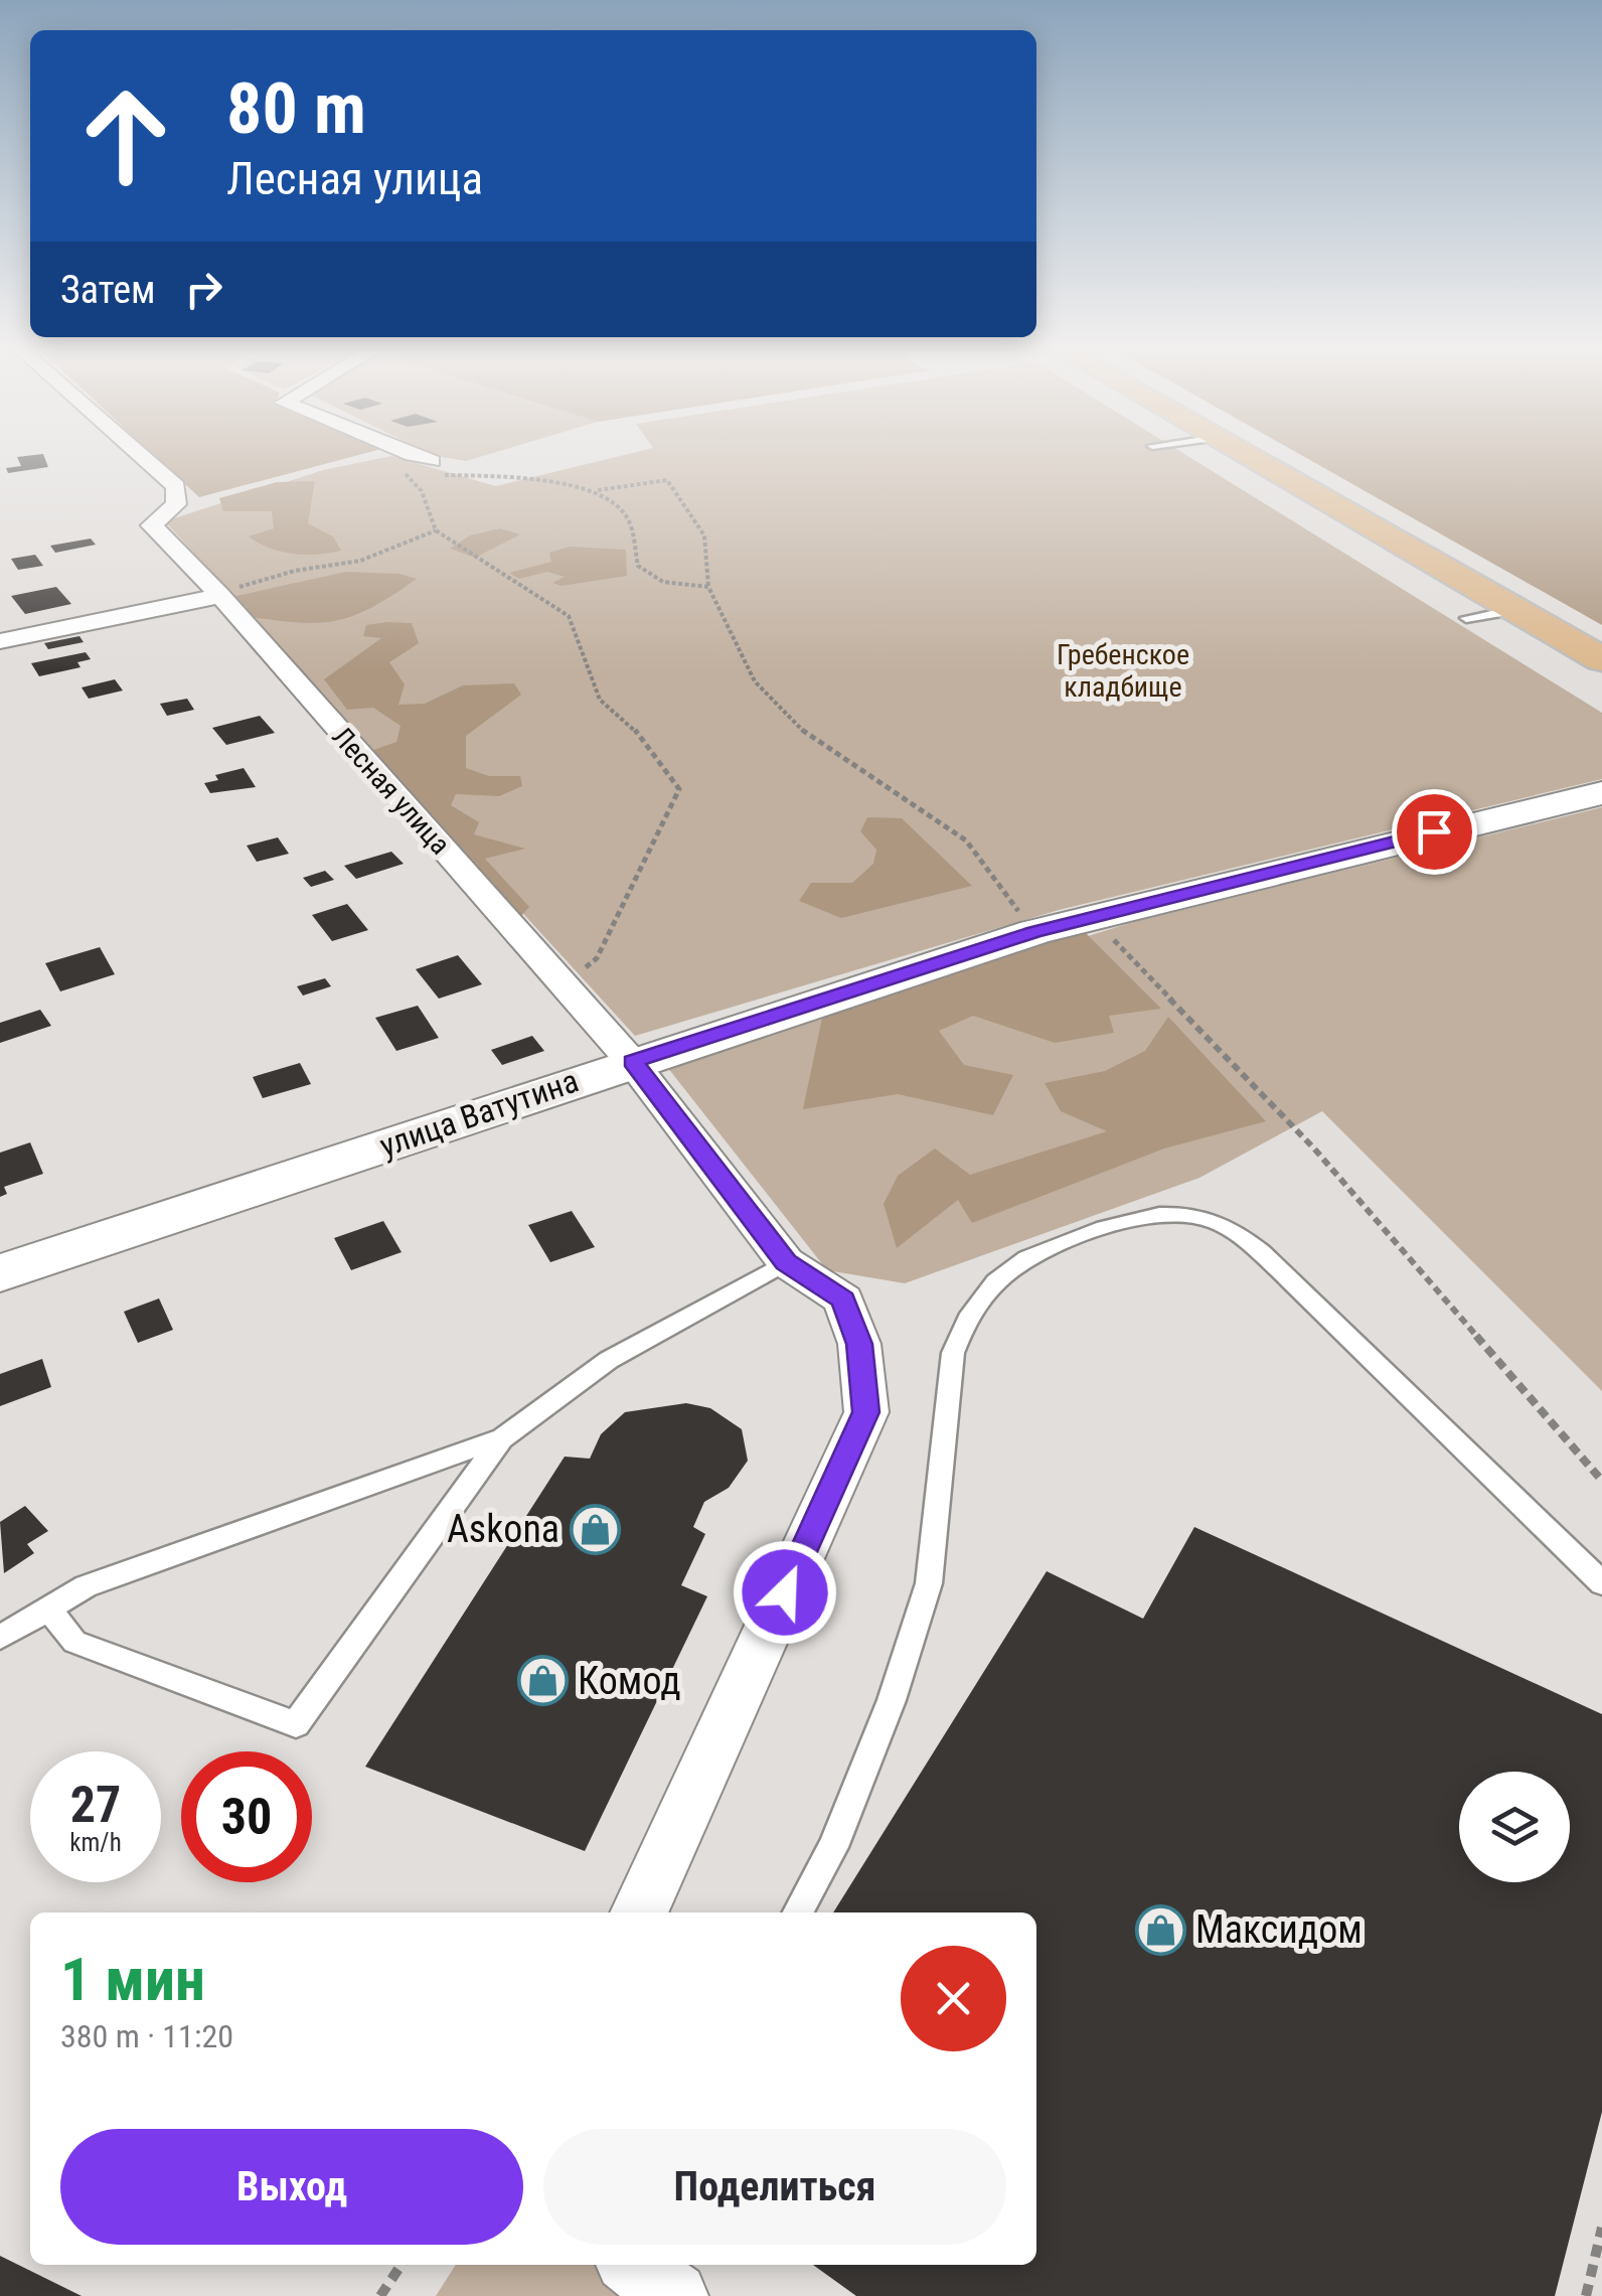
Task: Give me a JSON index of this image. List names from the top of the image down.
{
  "streets": {
    "street": ["Лесная улица", "улица Ватутина"]
  },
  "crossings": [
    ["Лесная улица", "улица Ватутина"]
  ],
  "parks": ["Гребенское кладбище"],
  "places": {
    "shop": ["Askona", "Комод", "Максидом"]
  },
  "page": {
    "turn": ["80 m", "Лесная улица"],
    "then": "Затем",
    "speed": "27 km/h",
    "limit": "30",
    "heading": ["1 мин", "380 m · 11:20"],
    "buttons": ["Выход", "Поделиться"]
  }
}
